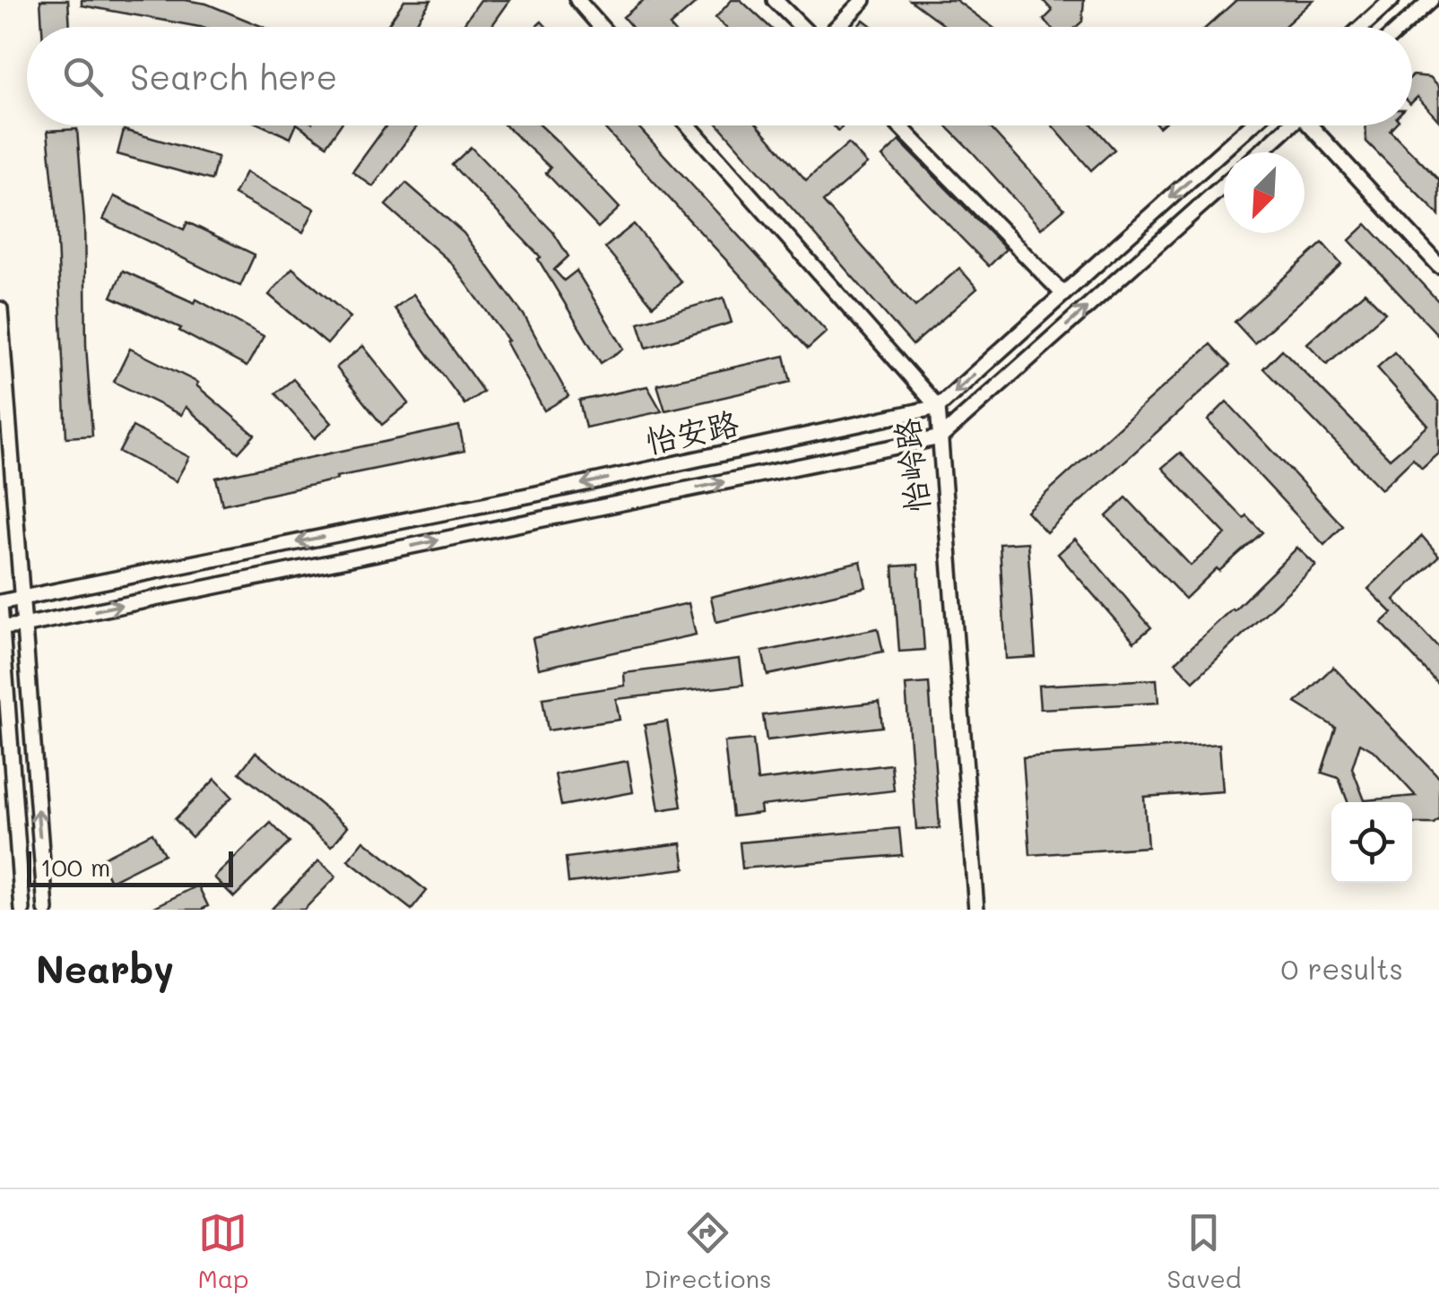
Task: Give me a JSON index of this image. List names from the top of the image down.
{
  "streets": {
    "street": ["怡安路", "怡岭路"]
  },
  "crossings": [
    ["怡安路", "怡岭路"]
  ],
  "scale_bar": "100 m",
  "north": "bottom left",
  "page": {
    "search": "Search here",
    "scale": "100 m",
    "heading": ["Nearby", "0 results"],
    "nav": ["Map", "Directions", "Saved"]
  }
}
